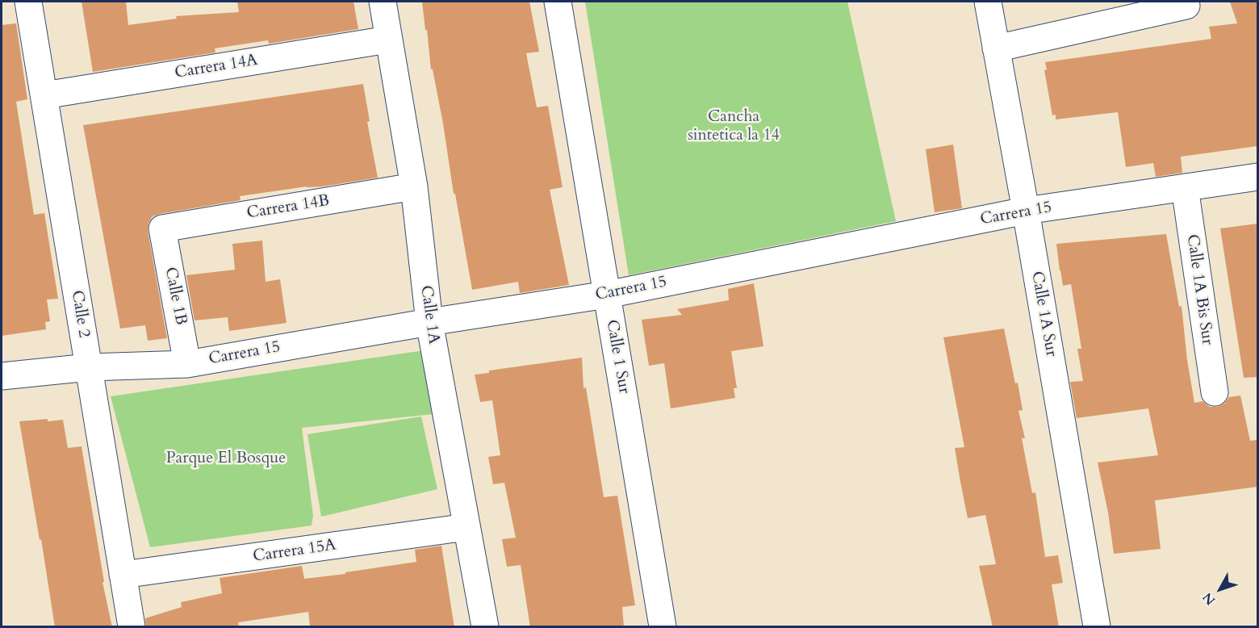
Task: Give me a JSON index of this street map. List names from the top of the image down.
{
  "streets": {
    "street": [
      "Carrera 14A",
      "Carrera 14B",
      "Carrera 15",
      "Calle 1A Bis Sur",
      "Calle 1B",
      "Calle 2",
      "Calle 1A Sur",
      "Calle 1A",
      "Calle 1 Sur",
      "Carrera 15A"
    ]
  },
  "crossings": [
    ["Carrera 14A", "Calle 2"],
    ["Carrera 14A", "Calle 1A"],
    ["Carrera 14B", "Calle 1B"],
    ["Carrera 14B", "Calle 1A"],
    ["Carrera 15", "Calle 1A Bis Sur"],
    ["Carrera 15", "Calle 1B"],
    ["Carrera 15", "Calle 2"],
    ["Carrera 15", "Calle 1A Sur"],
    ["Carrera 15", "Calle 1A"],
    ["Carrera 15", "Calle 1 Sur"],
    ["Calle 2", "Carrera 15A"],
    ["Calle 1A", "Carrera 15A"]
  ],
  "parks": ["Cancha sintetica la 14", "Parque El Bosque"],
  "north": "bottom left"
}
